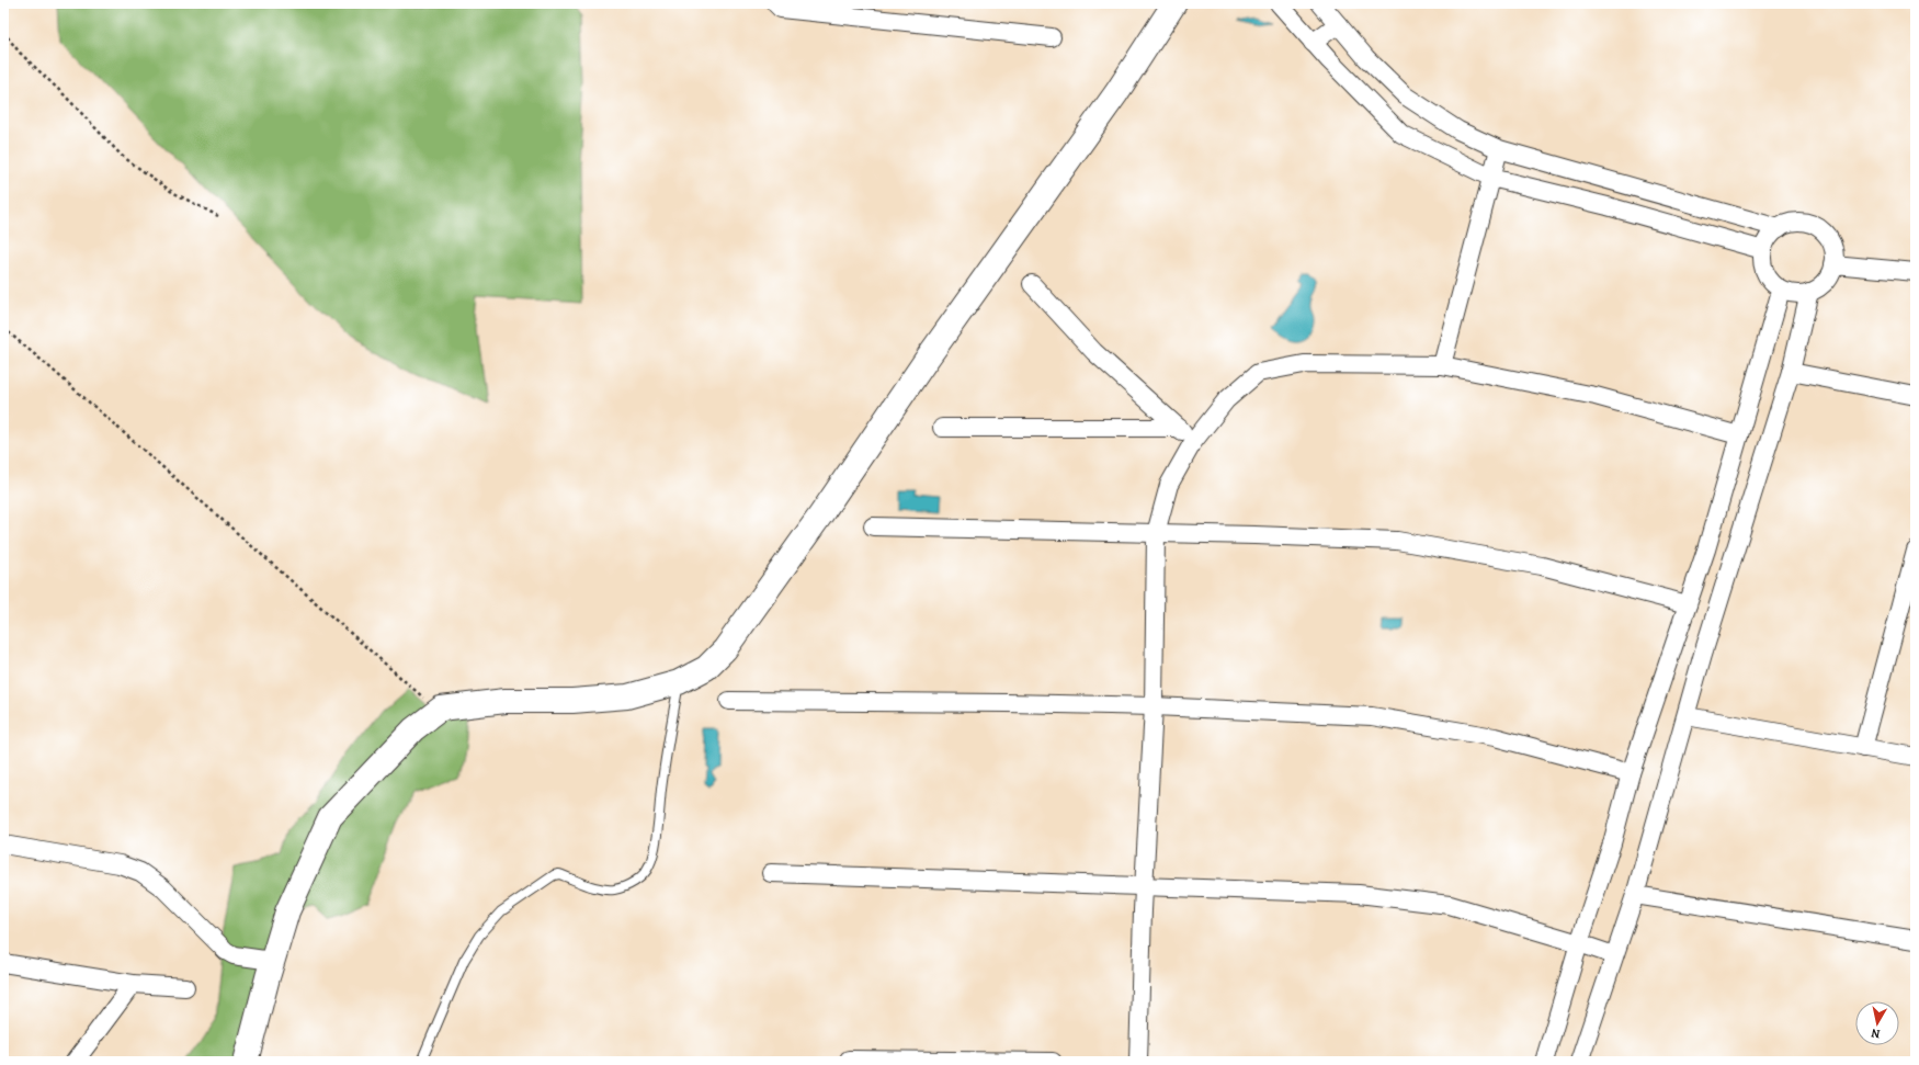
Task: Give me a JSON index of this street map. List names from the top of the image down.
{
  "north": "bottom"
}
